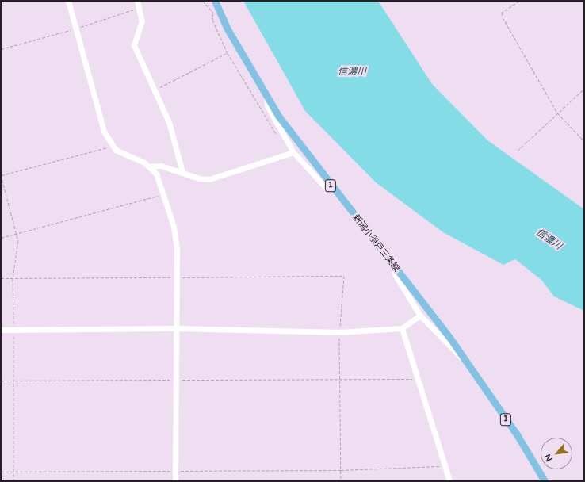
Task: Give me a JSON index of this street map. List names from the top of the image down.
{
  "streets": {
    "main road": ["1", "新潟小須戸三条線"]
  },
  "water": ["信濃川"],
  "north": "bottom left"
}
